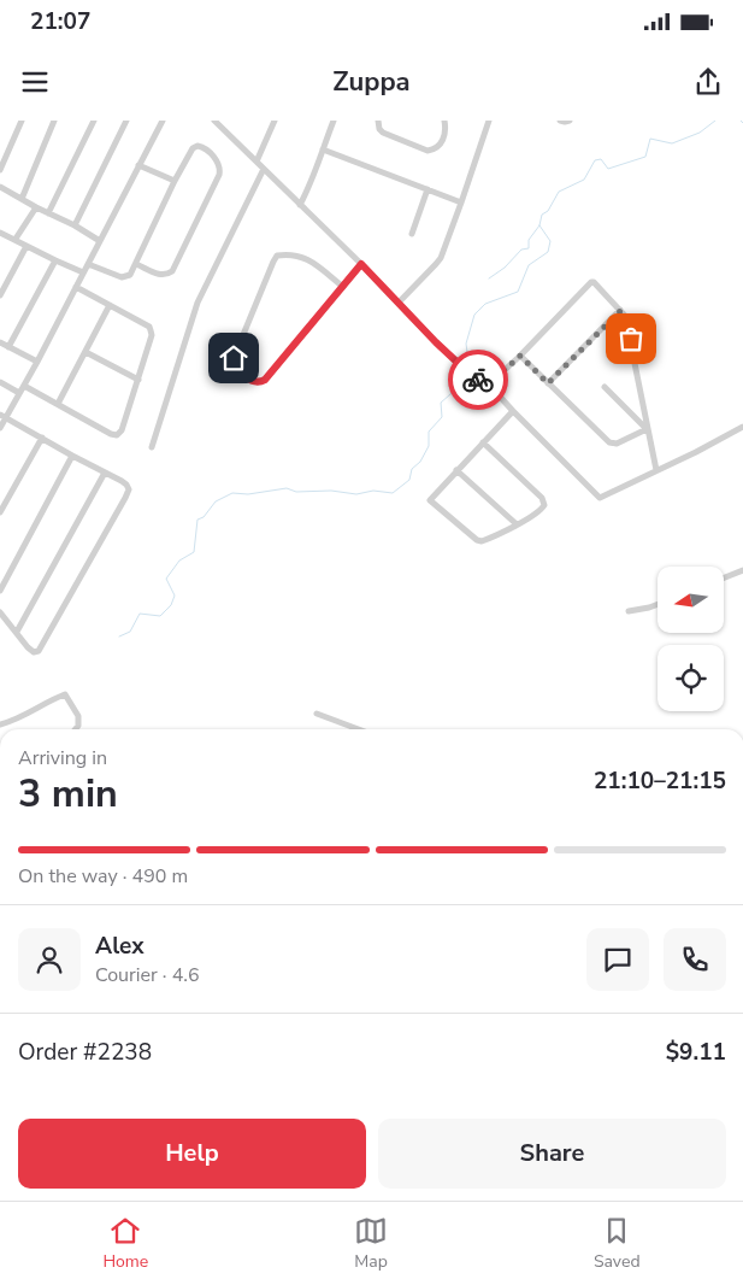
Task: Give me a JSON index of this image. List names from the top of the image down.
{
  "north": "left",
  "page": {
    "status": "21:07",
    "header": "Zuppa",
    "heading": ["3 min", "Arriving in", "21:10–21:15"],
    "panel": [
      "Alex",
      "Courier · 4.6",
      "Order #2238",
      "$9.11"
    ],
    "bar": "On the way · 490 m",
    "buttons": ["Help", "Share"],
    "tabs": ["Home", "Map", "Saved"]
  }
}
